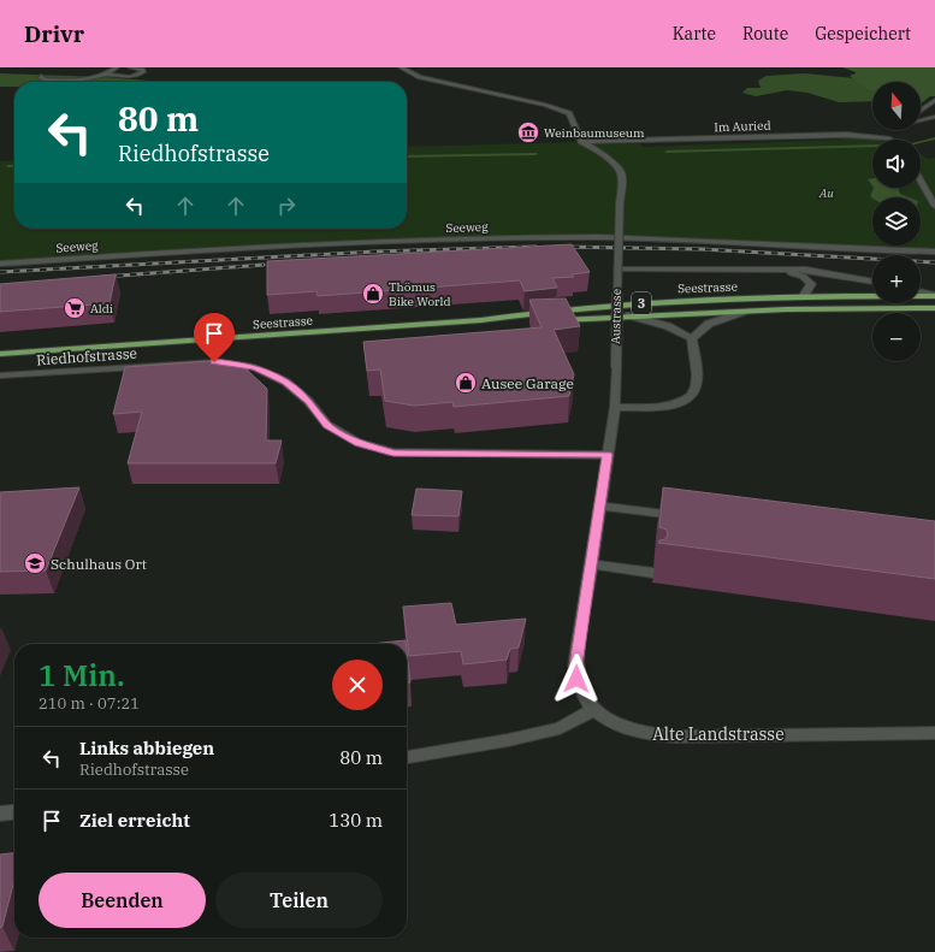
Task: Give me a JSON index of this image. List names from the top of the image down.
{
  "streets": {
    "main road": ["Seestrasse", "3"],
    "street": [
      "Im Auried",
      "Seeweg",
      "Austrasse",
      "Riedhofstrasse",
      "Alte Landstrasse"
    ]
  },
  "crossings": [
    ["Im Auried", "Austrasse"],
    ["Austrasse", "Riedhofstrasse"],
    ["Austrasse", "Alte Landstrasse"]
  ],
  "parks": ["Au"],
  "places": {
    "museum": ["Weinbaumuseum"],
    "shop": ["Thömus Bike World", "Ausee Garage"],
    "supermarket": ["Aldi"],
    "school or university": ["Schulhaus Ort"]
  },
  "north": "top",
  "page": {
    "header": "Drivr",
    "nav": ["Karte", "Route", "Gespeichert"],
    "map_buttons": ["+", "−"],
    "turn": ["80 m", "Riedhofstrasse"],
    "heading": ["1 Min.", "210 m · 07:21"],
    "list": [
      {
        "name": "Links abbiegen",
        "note": "Riedhofstrasse",
        "value": "80 m"
      },
      {
        "name": "Ziel erreicht",
        "value": "130 m"
      }
    ],
    "buttons": ["Beenden", "Teilen"]
  }
}
